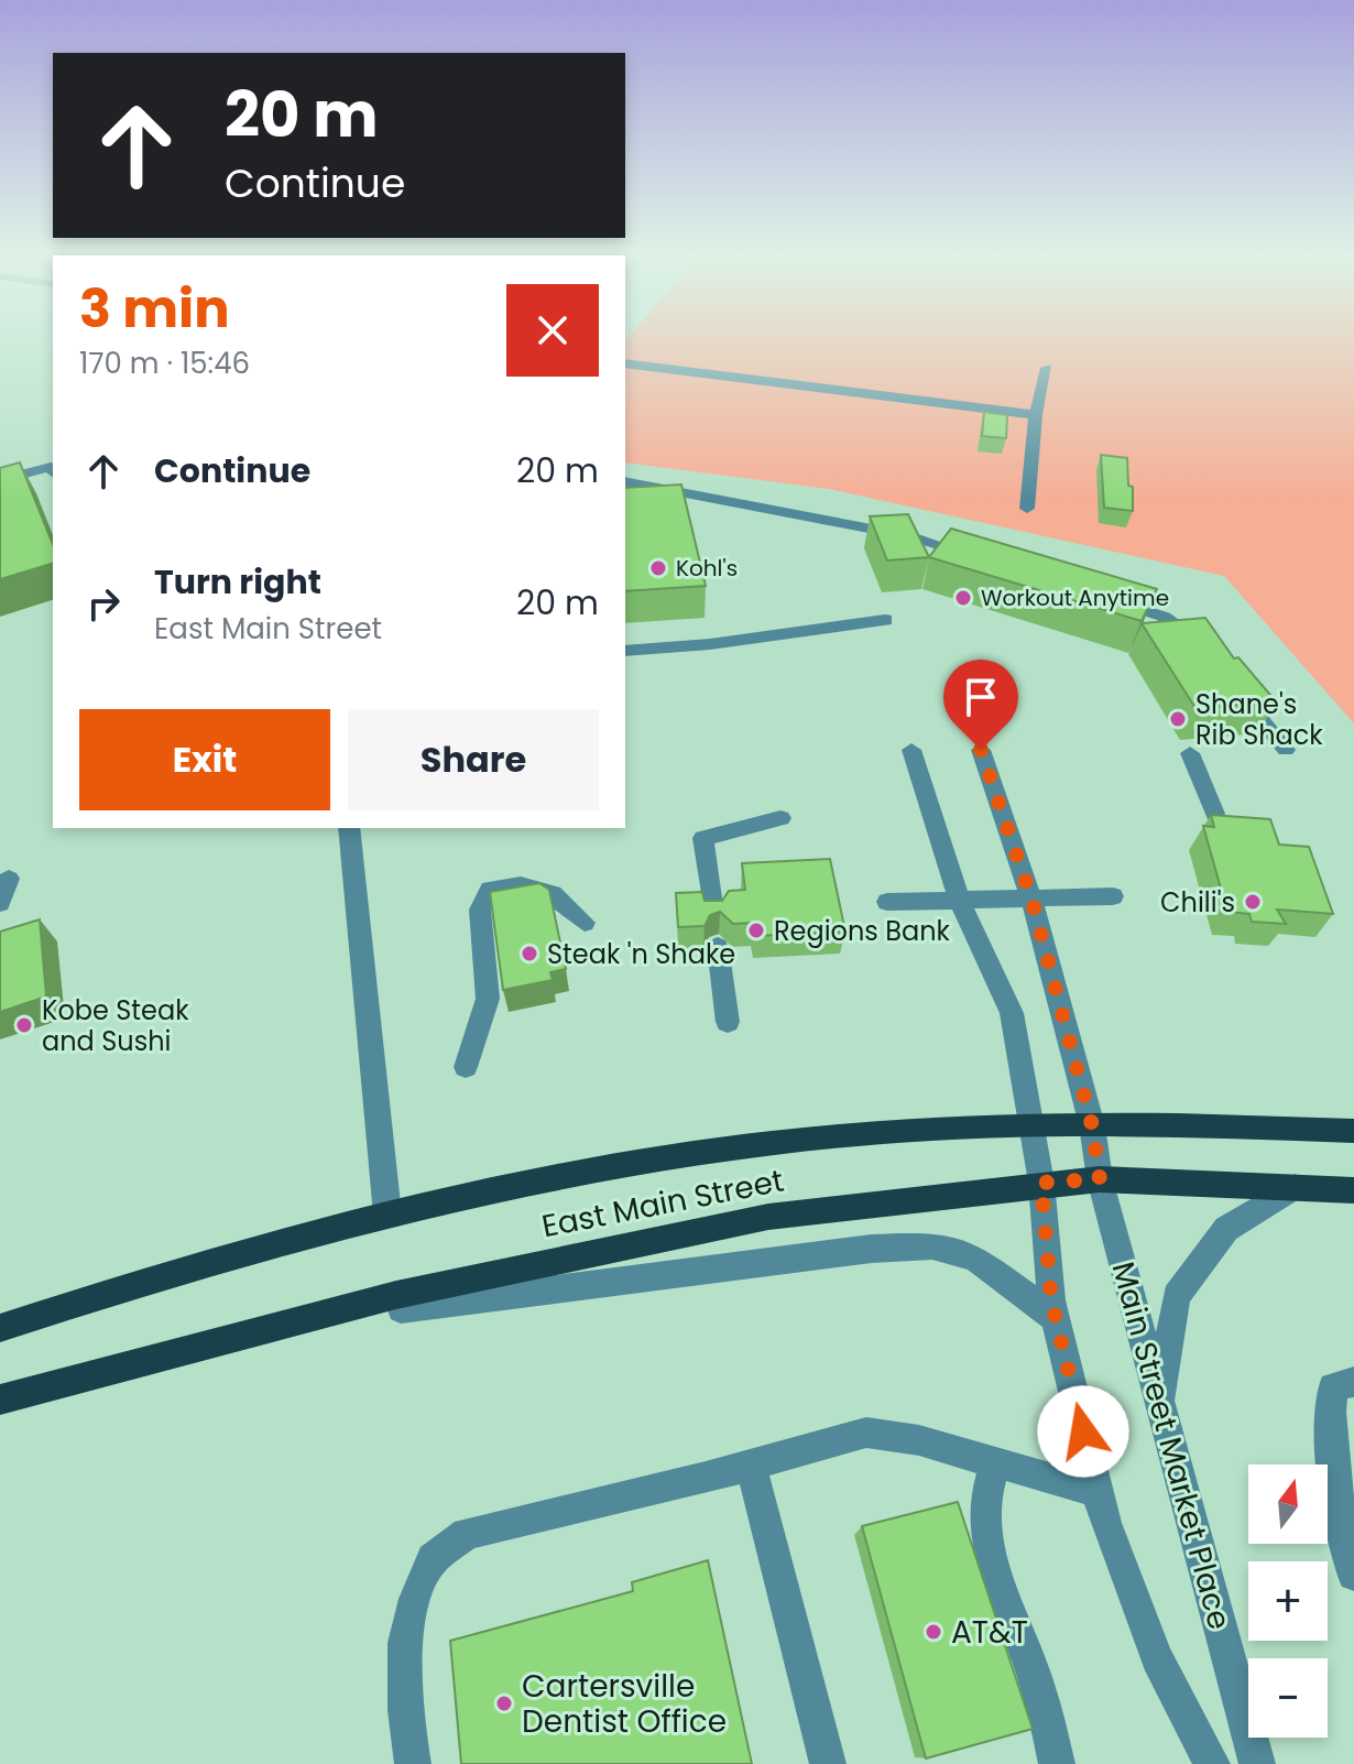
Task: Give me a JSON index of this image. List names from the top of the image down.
{
  "streets": {
    "main road": ["East Main Street"],
    "street": ["Main Street Market Place"]
  },
  "crossings": [
    ["East Main Street", "Main Street Market Place"]
  ],
  "places": [
    "Kohl's",
    "Workout Anytime",
    "Shane's Rib Shack",
    "Chili's",
    "Regions Bank",
    "Steak 'n Shake",
    "Kobe Steak and Sushi",
    "AT&T",
    "Cartersville Dentist Office"
  ],
  "north": "top",
  "page": {
    "turn": ["20 m", "Continue"],
    "heading": ["3 min", "170 m · 15:46"],
    "list": [
      {
        "name": "Continue",
        "value": "20 m"
      },
      {
        "name": "Turn right",
        "note": "East Main Street",
        "value": "20 m"
      }
    ],
    "buttons": ["Exit", "Share"],
    "map_buttons": ["+", "−"]
  }
}
